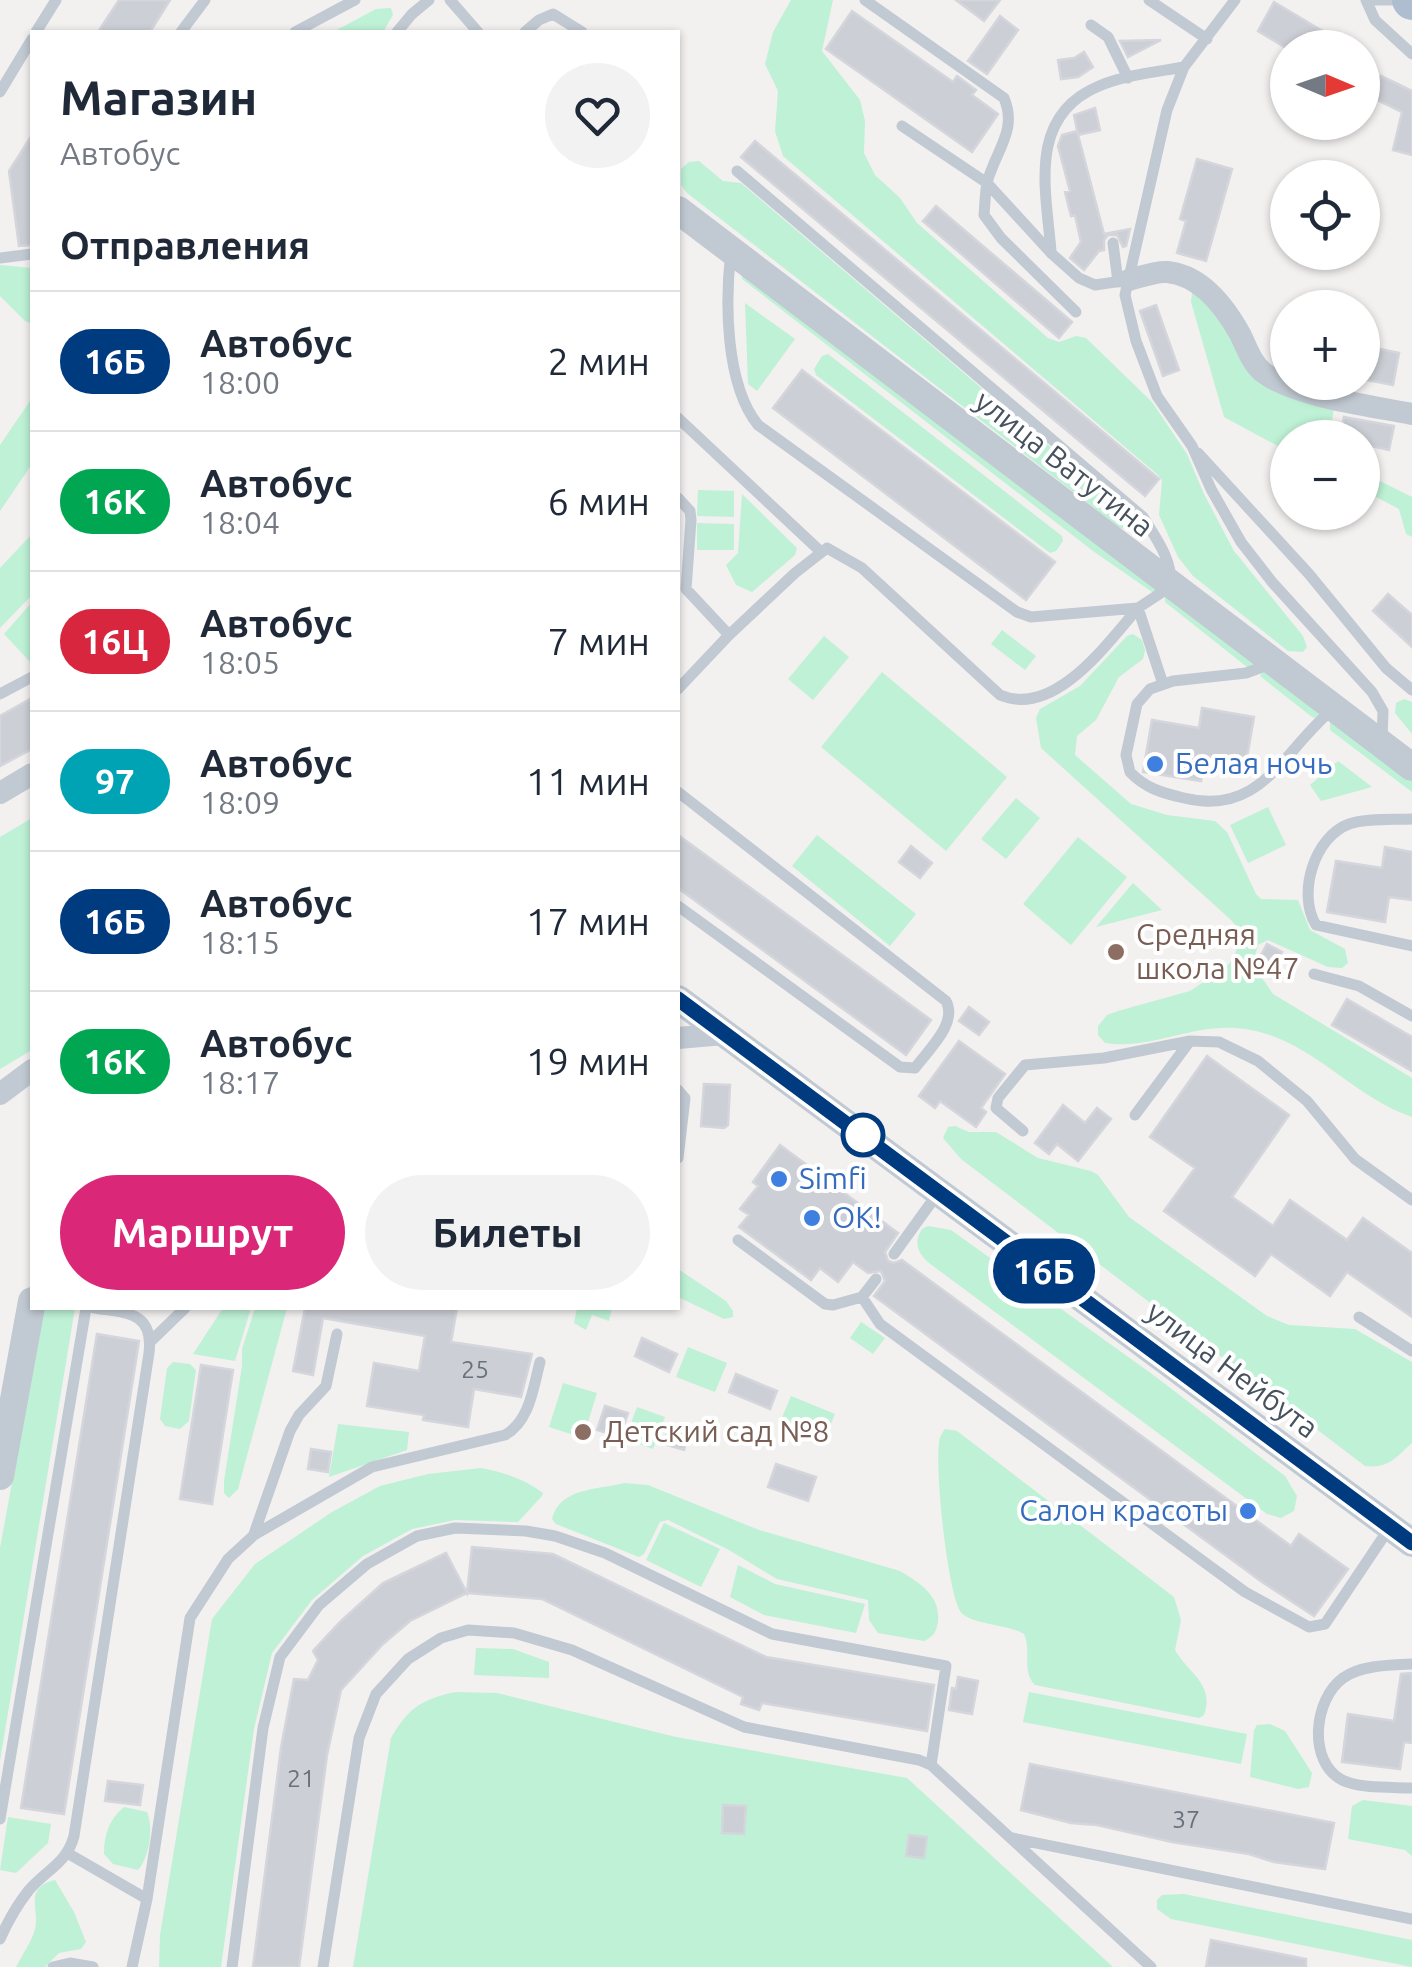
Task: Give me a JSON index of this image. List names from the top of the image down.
{
  "streets": {
    "street": ["улица Ватутина", "улица Нейбута"]
  },
  "places": [
    "Белая ночь",
    "Средняя школа №47",
    "Simfi",
    "ОК!",
    "Детский сад №8",
    "Салон красоты"
  ],
  "lines": ["bus line 16Б"],
  "house_numbers": ["25", "21", "37"],
  "north": "right",
  "page": {
    "on_map": "16Б",
    "map_buttons": ["+", "−"],
    "heading": [
      ["Магазин", "Автобус"],
      "Отправления"
    ],
    "list": [
      {
        "mark": "16Б",
        "name": "Автобус",
        "note": "18:00",
        "value": "2 мин"
      },
      {
        "mark": "16К",
        "name": "Автобус",
        "note": "18:04",
        "value": "6 мин"
      },
      {
        "mark": "16Ц",
        "name": "Автобус",
        "note": "18:05",
        "value": "7 мин"
      },
      {
        "mark": "97",
        "name": "Автобус",
        "note": "18:09",
        "value": "11 мин"
      },
      {
        "mark": "16Б",
        "name": "Автобус",
        "note": "18:15",
        "value": "17 мин"
      },
      {
        "mark": "16К",
        "name": "Автобус",
        "note": "18:17",
        "value": "19 мин"
      }
    ],
    "buttons": ["Маршрут", "Билеты"]
  }
}
